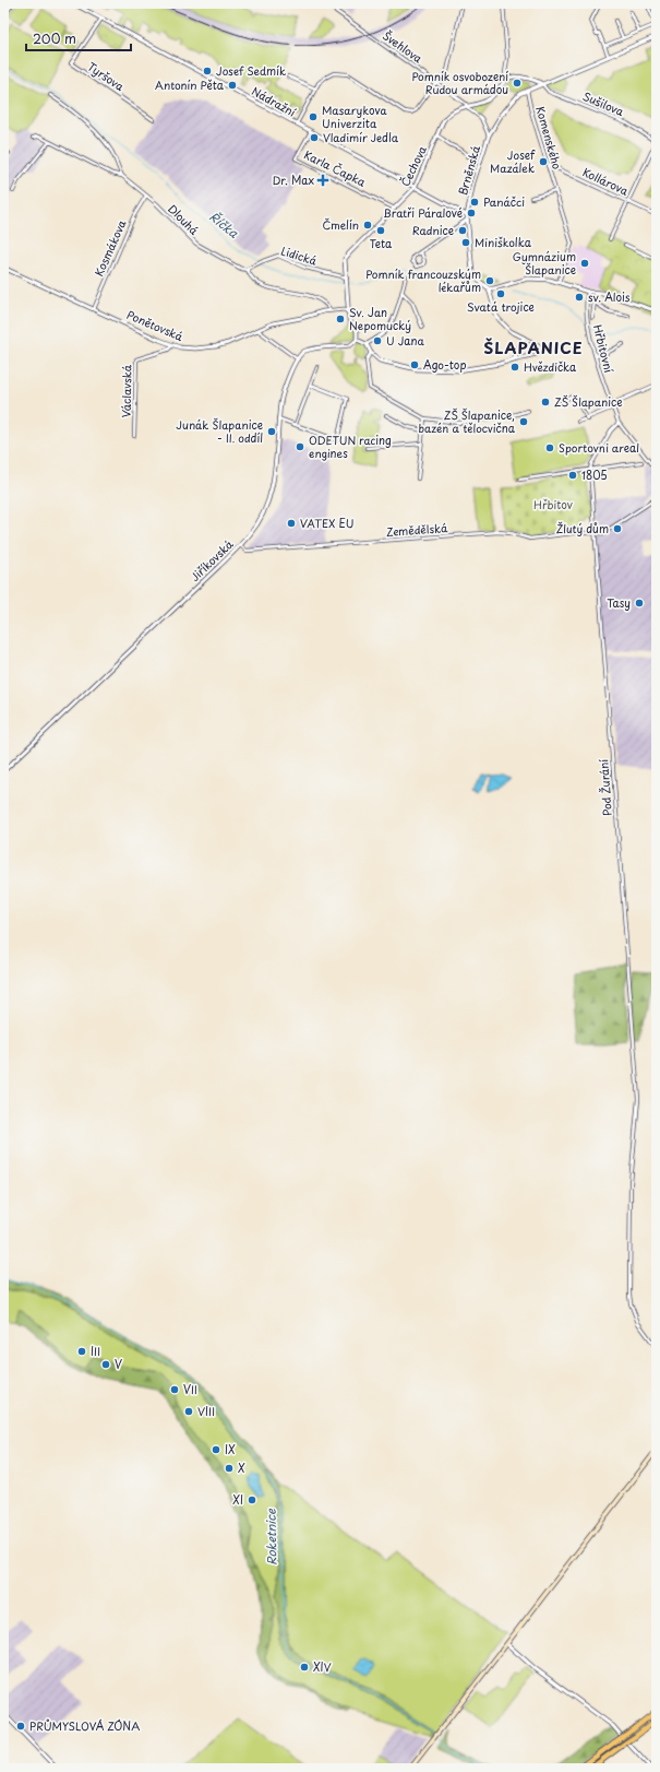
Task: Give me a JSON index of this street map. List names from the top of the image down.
{
  "streets": {
    "street": [
      "Švehlova",
      "Tyršova",
      "Nádražní",
      "Sušilova",
      "Komenského",
      "Čechova",
      "Karla Čapka",
      "Brněnská",
      "Kollárova",
      "Dlouhá",
      "Kosmákova",
      "Lidická",
      "Ponětovská",
      "Hřbitovní",
      "Václavská",
      "Zemědělská",
      "Jiříkovská",
      "Pod Žurání"
    ]
  },
  "crossings": [
    ["Švehlova", "Čechova"],
    ["Tyršova", "Nádražní"],
    ["Nádražní", "Čechova"],
    ["Nádražní", "Karla Čapka"],
    ["Nádražní", "Brněnská"],
    ["Sušilova", "Brněnská"],
    ["Komenského", "Brněnská"],
    ["Komenského", "Kollárova"],
    ["Čechova", "Karla Čapka"],
    ["Čechova", "Lidická"],
    ["Dlouhá", "Kosmákova"],
    ["Dlouhá", "Lidická"],
    ["Kosmákova", "Ponětovská"],
    ["Ponětovská", "Václavská"],
    ["Zemědělská", "Jiříkovská"],
    ["Zemědělská", "Pod Žurání"]
  ],
  "districts": ["ŠLAPANICE"],
  "water": ["Říčka", "Roketnice"],
  "parks": ["Hřbitov"],
  "places": {
    "other": [
      "Josef Sedmík",
      "Pomník osvobození Rudou armádou",
      "Antonín Pěta",
      "Masarykova Univerzita",
      "Vladimír Jedla",
      "Josef Mazálek",
      "Panáčci",
      "Bratři Páralové",
      "Čmelín",
      "Teta",
      "Radnice",
      "Miniškolka",
      "Gymnázium Šlapanice",
      "Pomník francouzským lékařům",
      "Svatá trojice",
      "sv. Alois",
      "Sv. Jan Nepomucký",
      "U Jana",
      "Ago-top",
      "Hvězdička",
      "ZŠ Šlapanice",
      "ZŠ Šlapanice, bazén a tělocvična",
      "Junák Šlapanice - II. oddíl",
      "ODETUN racing engines",
      "Sportovni areal",
      "1805",
      "VATEX EU",
      "Žlutý dům",
      "Tasy",
      "III",
      "V",
      "VII",
      "VIII",
      "IX",
      "X",
      "XI",
      "XIV",
      "PRŮMYSLOVÁ ZÓNA"
    ],
    "health": ["Dr. Max"]
  },
  "scale_bar": "200 m"
}
